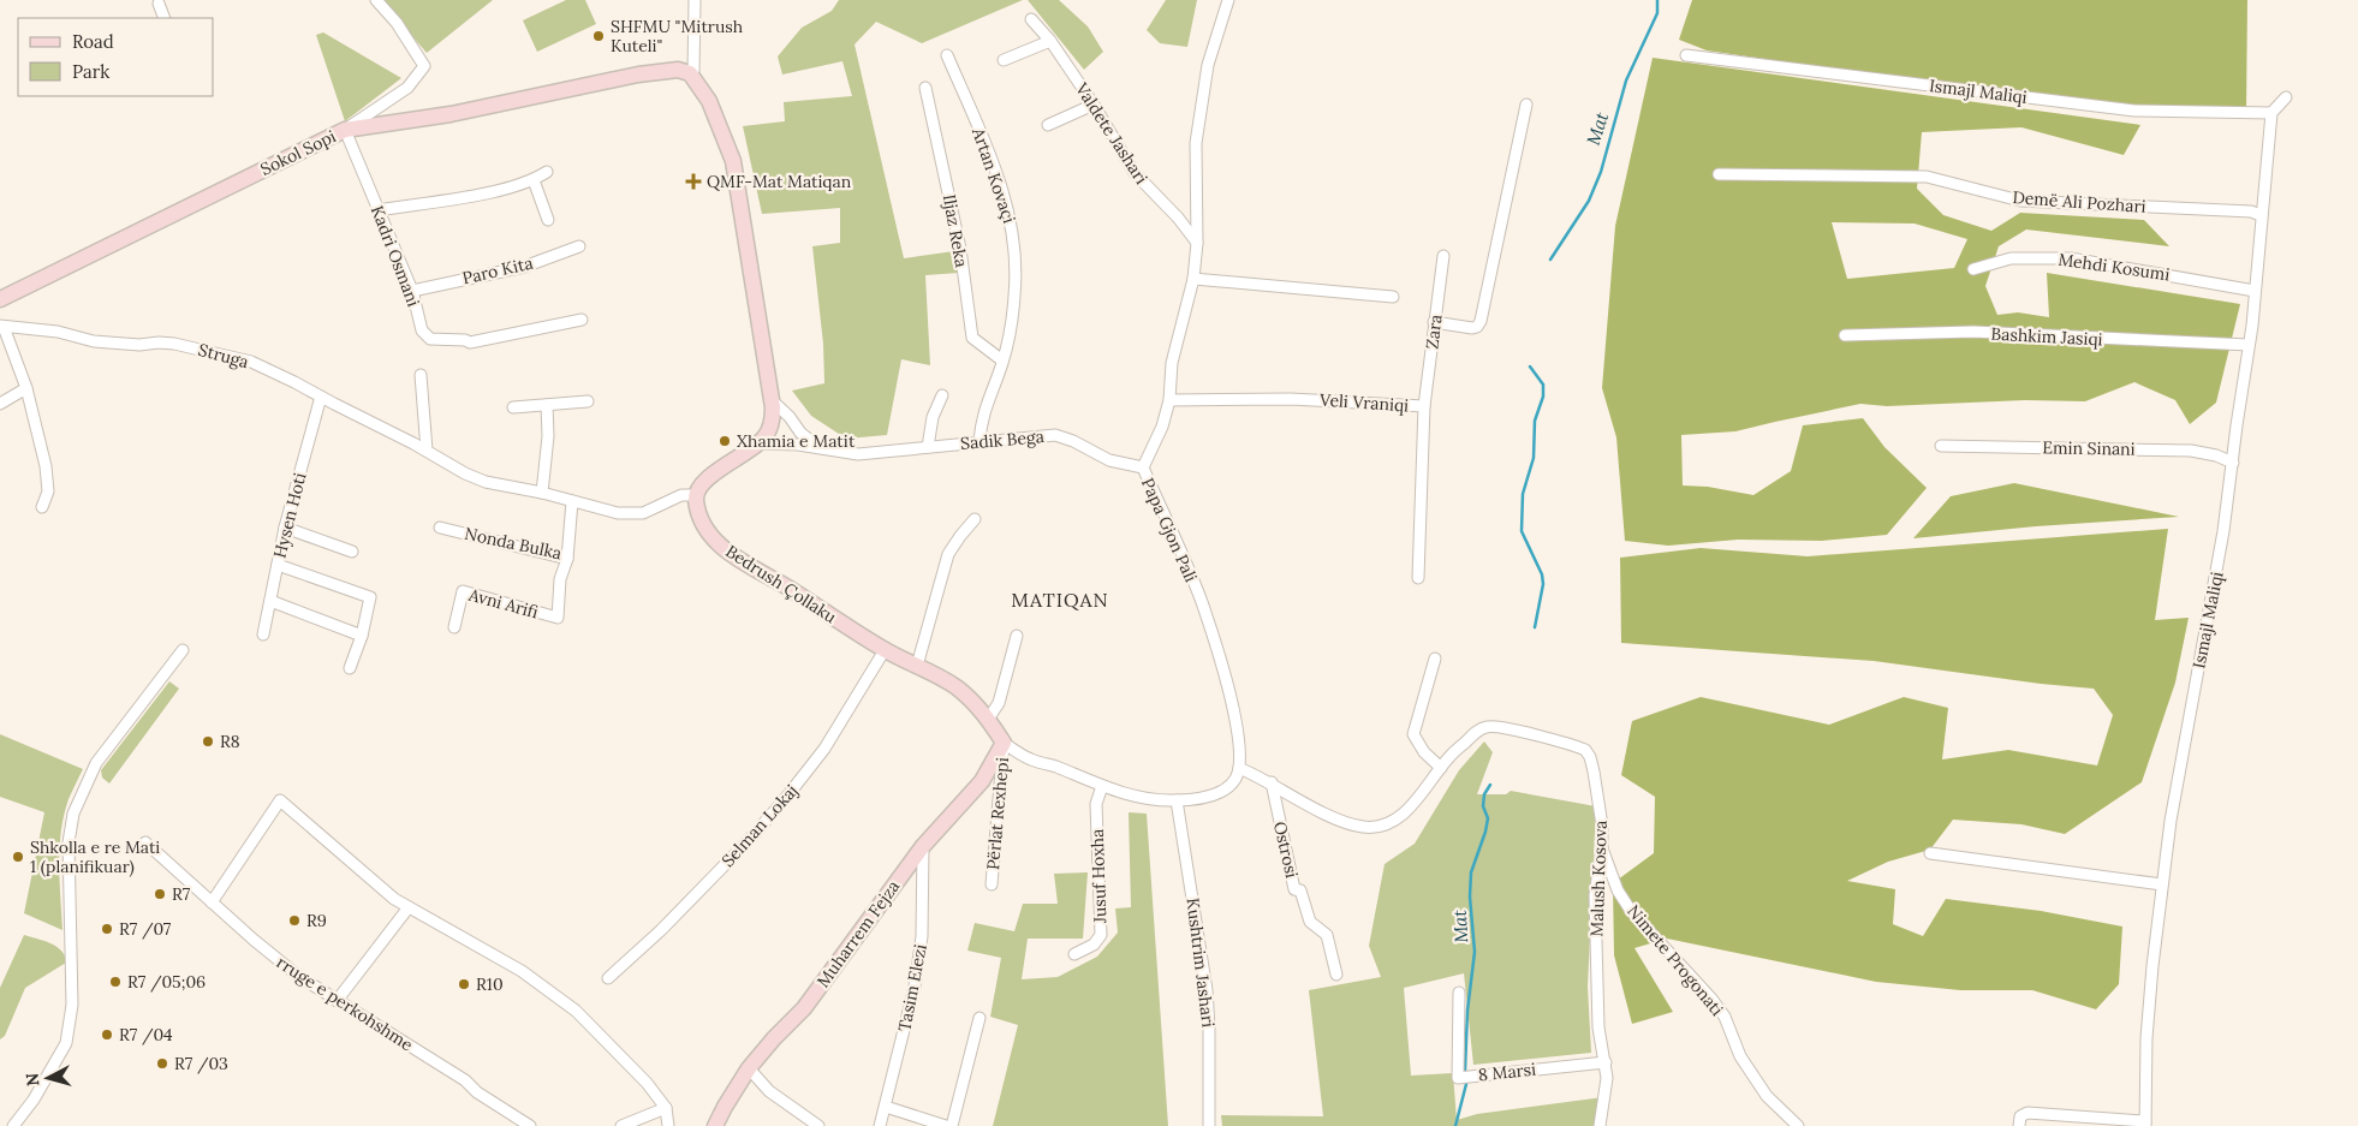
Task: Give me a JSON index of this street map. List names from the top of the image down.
{
  "streets": {
    "street": [
      "Ismajl Maliqi",
      "Valdete Jashari",
      "Sokol Sopi",
      "Artan Kovaçi",
      "Demë Ali Pozhari",
      "Iljaz Reka",
      "Kadri Osmani",
      "Mehdi Kosumi",
      "Paro Kita",
      "Zara",
      "Bashkim Jasiqi",
      "Struga",
      "Veli Vraniqi",
      "Sadik Bega",
      "Emin Sinani",
      "Hysen Hoti",
      "Papa Gjon Pali",
      "Nonda Bulka",
      "Bedrush Çollaku",
      "Avni Arifi",
      "Përlat Rexhepi",
      "Selman Lokaj",
      "Ostrosi",
      "Jusuf Hoxha",
      "Malush Kosova",
      "Muharrem Fejza",
      "Nimete Progonati",
      "Kushtrim Jashari",
      "Tasim Elezi",
      "rruge e perkohshme",
      "8 Marsi"
    ]
  },
  "crossings": [
    ["Ismajl Maliqi", "Demë Ali Pozhari"],
    ["Ismajl Maliqi", "Mehdi Kosumi"],
    ["Ismajl Maliqi", "Bashkim Jasiqi"],
    ["Ismajl Maliqi", "Emin Sinani"],
    ["Valdete Jashari", "Papa Gjon Pali"],
    ["Sokol Sopi", "Kadri Osmani"],
    ["Artan Kovaçi", "Iljaz Reka"],
    ["Artan Kovaçi", "Sadik Bega"],
    ["Kadri Osmani", "Paro Kita"],
    ["Zara", "Veli Vraniqi"],
    ["Struga", "Hysen Hoti"],
    ["Struga", "Nonda Bulka"],
    ["Struga", "Bedrush Çollaku"],
    ["Veli Vraniqi", "Papa Gjon Pali"],
    ["Sadik Bega", "Papa Gjon Pali"],
    ["Papa Gjon Pali", "Malush Kosova"],
    ["Nonda Bulka", "Avni Arifi"],
    ["Bedrush Çollaku", "Përlat Rexhepi"],
    ["Bedrush Çollaku", "Selman Lokaj"],
    ["Bedrush Çollaku", "Muharrem Fejza"],
    ["Përlat Rexhepi", "Muharrem Fejza"],
    ["Ostrosi", "Malush Kosova"],
    ["Malush Kosova", "Nimete Progonati"],
    ["Malush Kosova", "8 Marsi"],
    ["Muharrem Fejza", "Tasim Elezi"]
  ],
  "districts": ["MATIQAN"],
  "water": ["Mat"],
  "places": {
    "other": [
      "SHFMU \"Mitrush Kuteli\"",
      "Xhamia e Matit",
      "R8",
      "Shkolla e re Mati 1 (planifikuar)",
      "R7",
      "R9",
      "R7 /07",
      "R7 /05;06",
      "R10",
      "R7 /04",
      "R7 /03"
    ],
    "health": ["QMF-Mat Matiqan"]
  },
  "legend": ["Road", "Park"],
  "north": "left"
}
